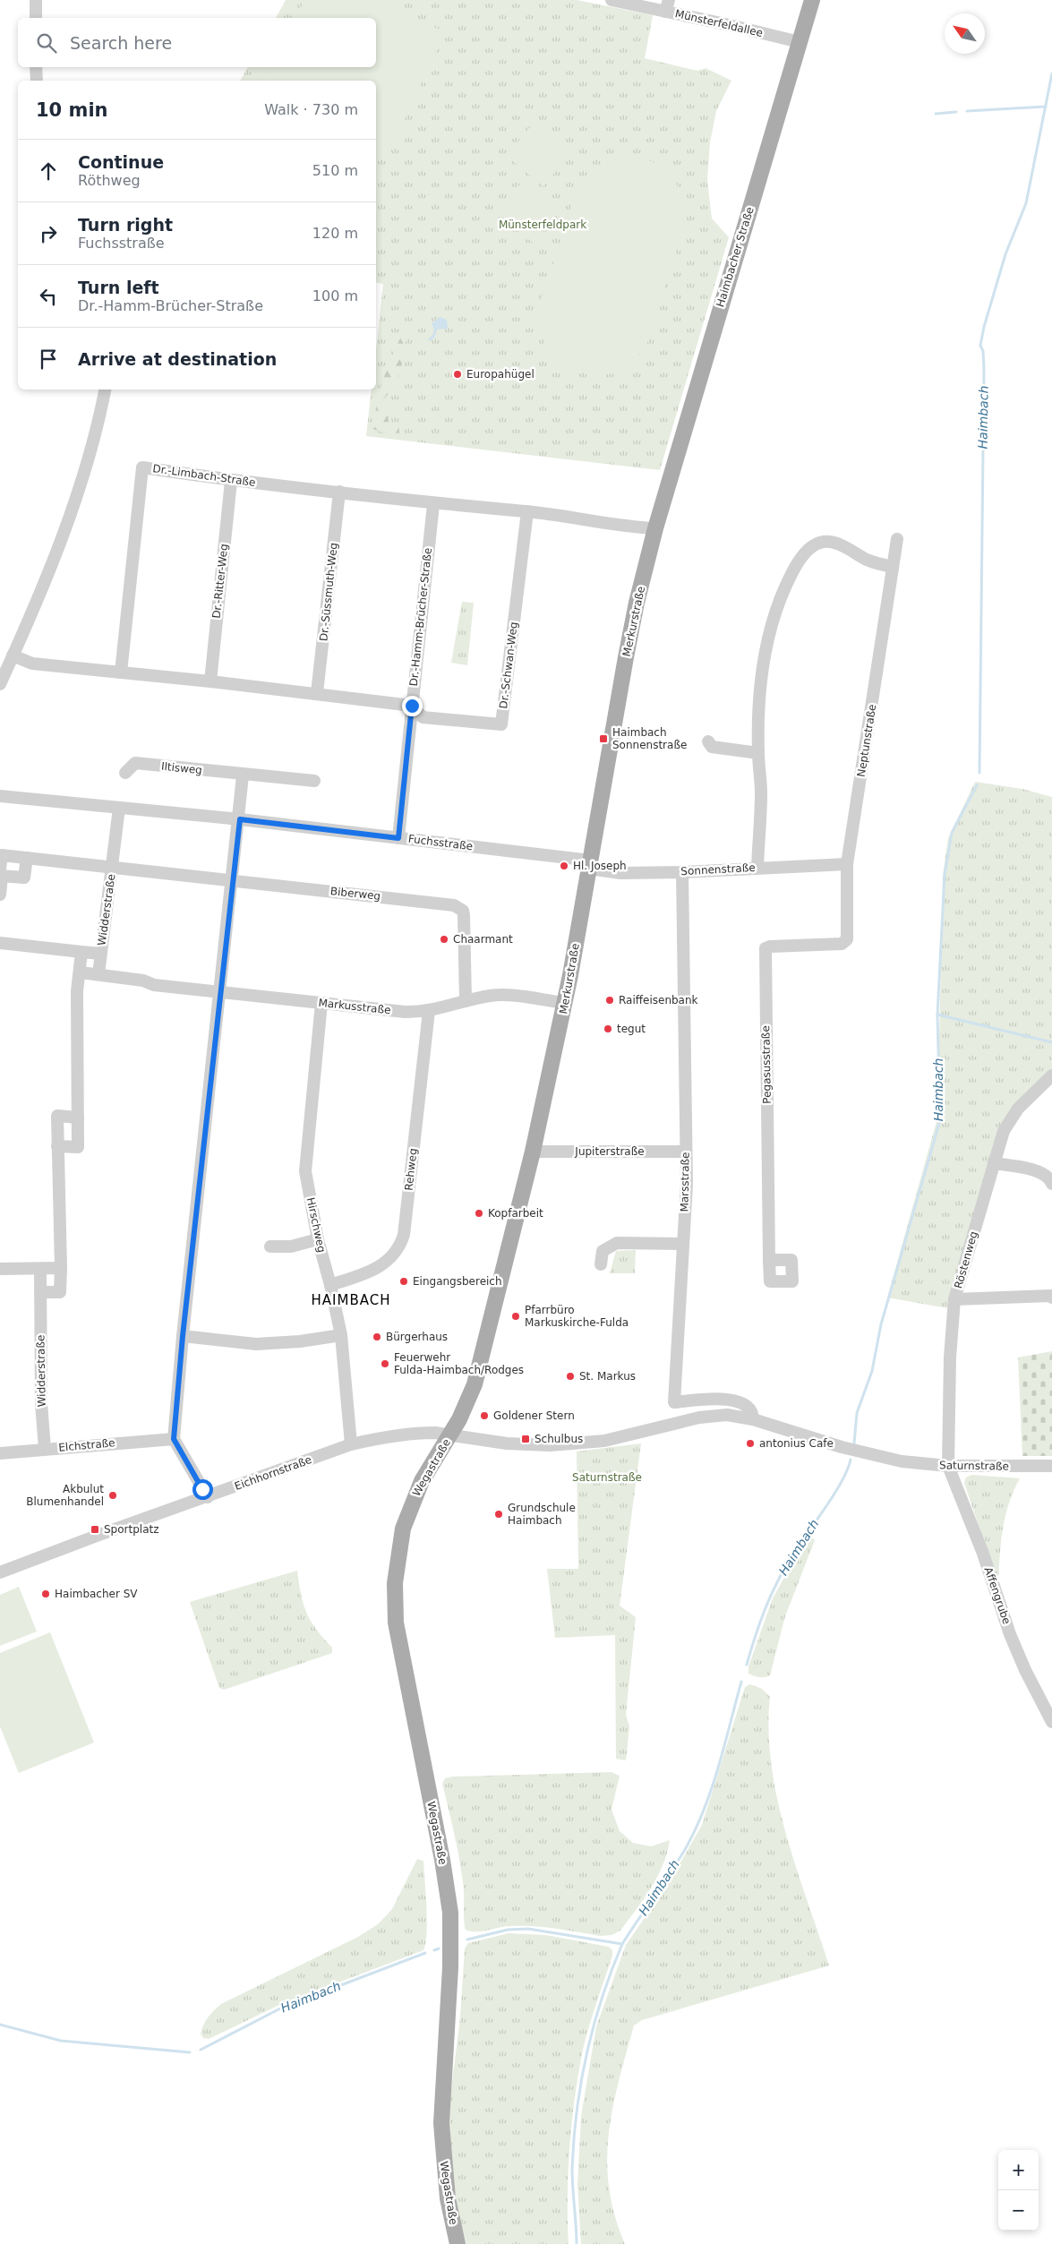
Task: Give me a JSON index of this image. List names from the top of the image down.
{
  "streets": {
    "main road": ["Haimbacher Straße", "Merkurstraße", "Wegastraße"],
    "street": [
      "Münsterfeldallee",
      "Dr.-Limbach-Straße",
      "Dr.-Ritter-Weg",
      "Dr.-Süssmuth-Weg",
      "Dr.-Hamm-Brücher-Straße",
      "Dr.-Schwan-Weg",
      "Neptunstraße",
      "Iltisweg",
      "Fuchsstraße",
      "Sonnenstraße",
      "Biberweg",
      "Widderstraße",
      "Markusstraße",
      "Pegasusstraße",
      "Jupiterstraße",
      "Rehweg",
      "Marsstraße",
      "Hirschweg",
      "Röstenweg",
      "Elchstraße",
      "Saturnstraße",
      "Eichhornstraße",
      "Affengrube"
    ]
  },
  "crossings": [
    ["Münsterfeldallee", "Haimbacher Straße"],
    ["Haimbacher Straße", "Dr.-Limbach-Straße"],
    ["Haimbacher Straße", "Merkurstraße"],
    ["Dr.-Limbach-Straße", "Dr.-Ritter-Weg"],
    ["Dr.-Limbach-Straße", "Dr.-Süssmuth-Weg"],
    ["Dr.-Limbach-Straße", "Dr.-Hamm-Brücher-Straße"],
    ["Dr.-Limbach-Straße", "Merkurstraße"],
    ["Dr.-Limbach-Straße", "Dr.-Schwan-Weg"],
    ["Dr.-Hamm-Brücher-Straße", "Dr.-Schwan-Weg"],
    ["Dr.-Hamm-Brücher-Straße", "Fuchsstraße"],
    ["Merkurstraße", "Fuchsstraße"],
    ["Merkurstraße", "Sonnenstraße"],
    ["Merkurstraße", "Markusstraße"],
    ["Merkurstraße", "Jupiterstraße"],
    ["Merkurstraße", "Saturnstraße"],
    ["Merkurstraße", "Wegastraße"],
    ["Merkurstraße", "Eichhornstraße"],
    ["Neptunstraße", "Sonnenstraße"],
    ["Neptunstraße", "Pegasusstraße"],
    ["Fuchsstraße", "Sonnenstraße"],
    ["Fuchsstraße", "Widderstraße"],
    ["Sonnenstraße", "Marsstraße"],
    ["Biberweg", "Widderstraße"],
    ["Biberweg", "Markusstraße"],
    ["Widderstraße", "Markusstraße"],
    ["Widderstraße", "Elchstraße"],
    ["Markusstraße", "Rehweg"],
    ["Markusstraße", "Hirschweg"],
    ["Jupiterstraße", "Marsstraße"],
    ["Rehweg", "Hirschweg"],
    ["Marsstraße", "Saturnstraße"],
    ["Hirschweg", "Eichhornstraße"],
    ["Röstenweg", "Saturnstraße"],
    ["Röstenweg", "Affengrube"],
    ["Saturnstraße", "Wegastraße"],
    ["Saturnstraße", "Eichhornstraße"],
    ["Saturnstraße", "Affengrube"],
    ["Wegastraße", "Eichhornstraße"]
  ],
  "districts": ["HAIMBACH"],
  "water": ["Haimbach"],
  "parks": ["Münsterfeldpark", "Saturnstraße"],
  "places": {
    "other": [
      "Europahügel",
      "Hl. Joseph",
      "Chaarmant",
      "Raiffeisenbank",
      "tegut",
      "Kopfarbeit",
      "Eingangsbereich",
      "Pfarrbüro Markuskirche-Fulda",
      "Bürgerhaus",
      "Feuerwehr Fulda-Haimbach/Rodges",
      "St. Markus",
      "Goldener Stern",
      "antonius Cafe",
      "Akbulut Blumenhandel",
      "Grundschule Haimbach",
      "Haimbacher SV"
    ],
    "transit": ["Haimbach Sonnenstraße", "Schulbus", "Sportplatz"]
  },
  "north": "top left",
  "page": {
    "search": "Search here",
    "heading": ["10 min", "Walk · 730 m"],
    "list": [
      ["Continue", "Röthweg", "510 m"],
      ["Turn right", "Fuchsstraße", "120 m"],
      ["Turn left", "Dr.-Hamm-Brücher-Straße", "100 m"],
      "Arrive at destination"
    ],
    "map_buttons": ["+", "−"]
  }
}
